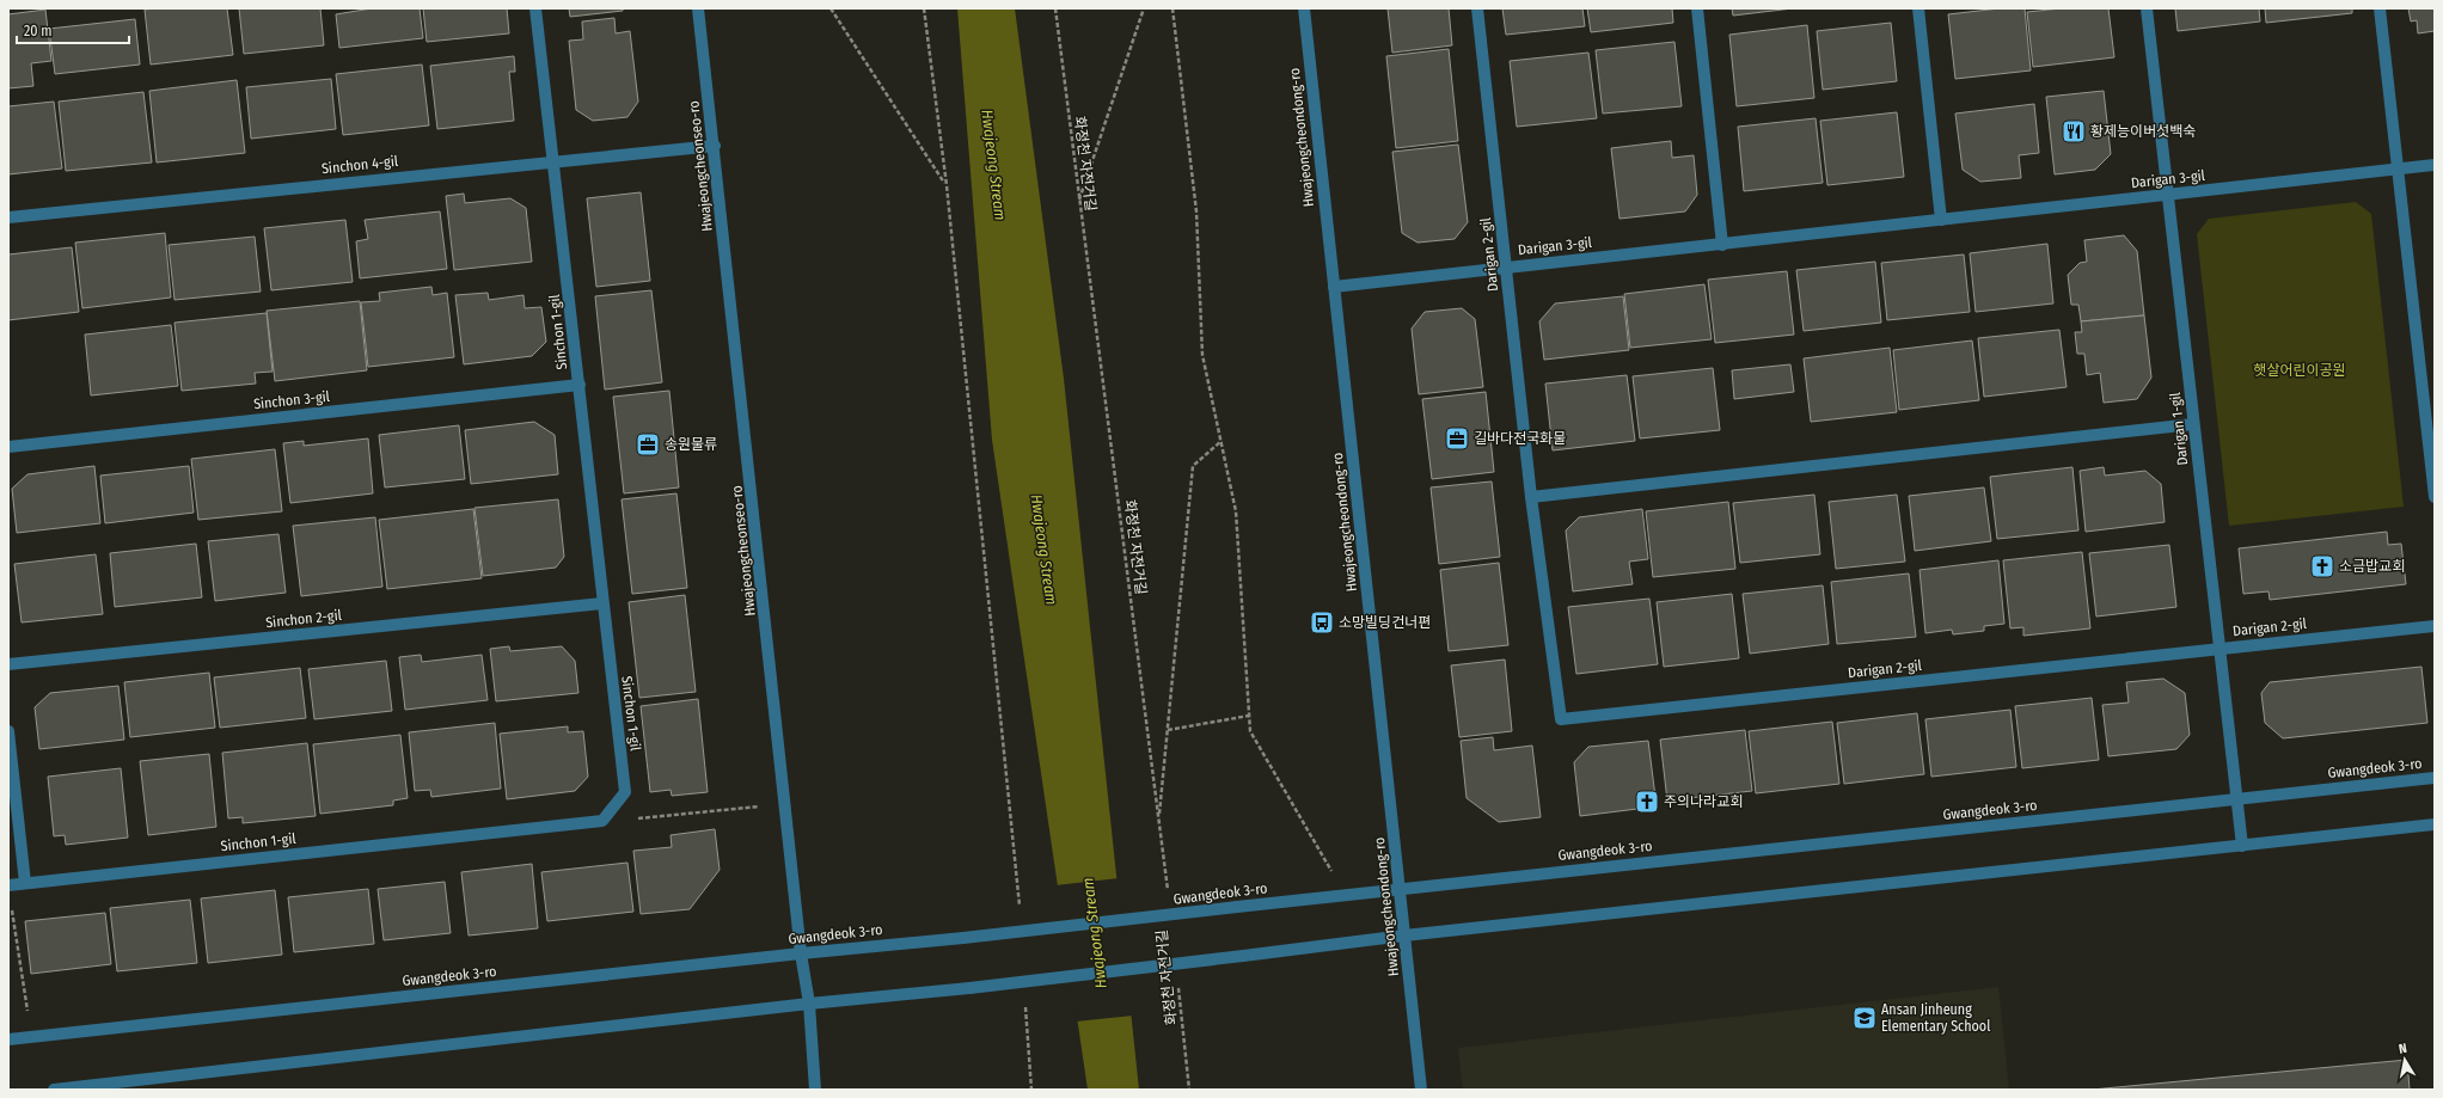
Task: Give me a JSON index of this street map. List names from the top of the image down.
{
  "streets": {
    "street": [
      "Hwajeongcheondong-ro",
      "Sinchon 4-gil",
      "Hwajeongcheonseo-ro",
      "Darigan 3-gil",
      "Darigan 2-gil",
      "Sinchon 1-gil",
      "Sinchon 3-gil",
      "Darigan 1-gil",
      "Sinchon 2-gil",
      "Gwangdeok 3-ro"
    ],
    "path": ["화정천 자전거길"]
  },
  "crossings": [
    ["Hwajeongcheondong-ro", "Darigan 3-gil"],
    ["Hwajeongcheondong-ro", "Gwangdeok 3-ro"],
    ["Sinchon 4-gil", "Hwajeongcheonseo-ro"],
    ["Sinchon 4-gil", "Sinchon 1-gil"],
    ["Hwajeongcheonseo-ro", "Gwangdeok 3-ro"],
    ["Darigan 3-gil", "Darigan 2-gil"],
    ["Darigan 3-gil", "Darigan 1-gil"],
    ["Darigan 2-gil", "Darigan 1-gil"],
    ["Sinchon 1-gil", "Sinchon 3-gil"],
    ["Sinchon 1-gil", "Sinchon 2-gil"],
    ["Darigan 1-gil", "Gwangdeok 3-ro"]
  ],
  "water": ["Hwajeong Stream"],
  "parks": ["햇살어린이공원"],
  "places": {
    "restaurant": ["황제능이버섯백숙"],
    "office": ["길바다전국화물", "송원물류"],
    "church": ["소금밥교회", "주의나라교회"],
    "bus stop": ["소망빌딩건너편"],
    "school or university": ["Ansan Jinheung Elementary School"]
  },
  "scale_bar": "20 m",
  "north": "top"
}
